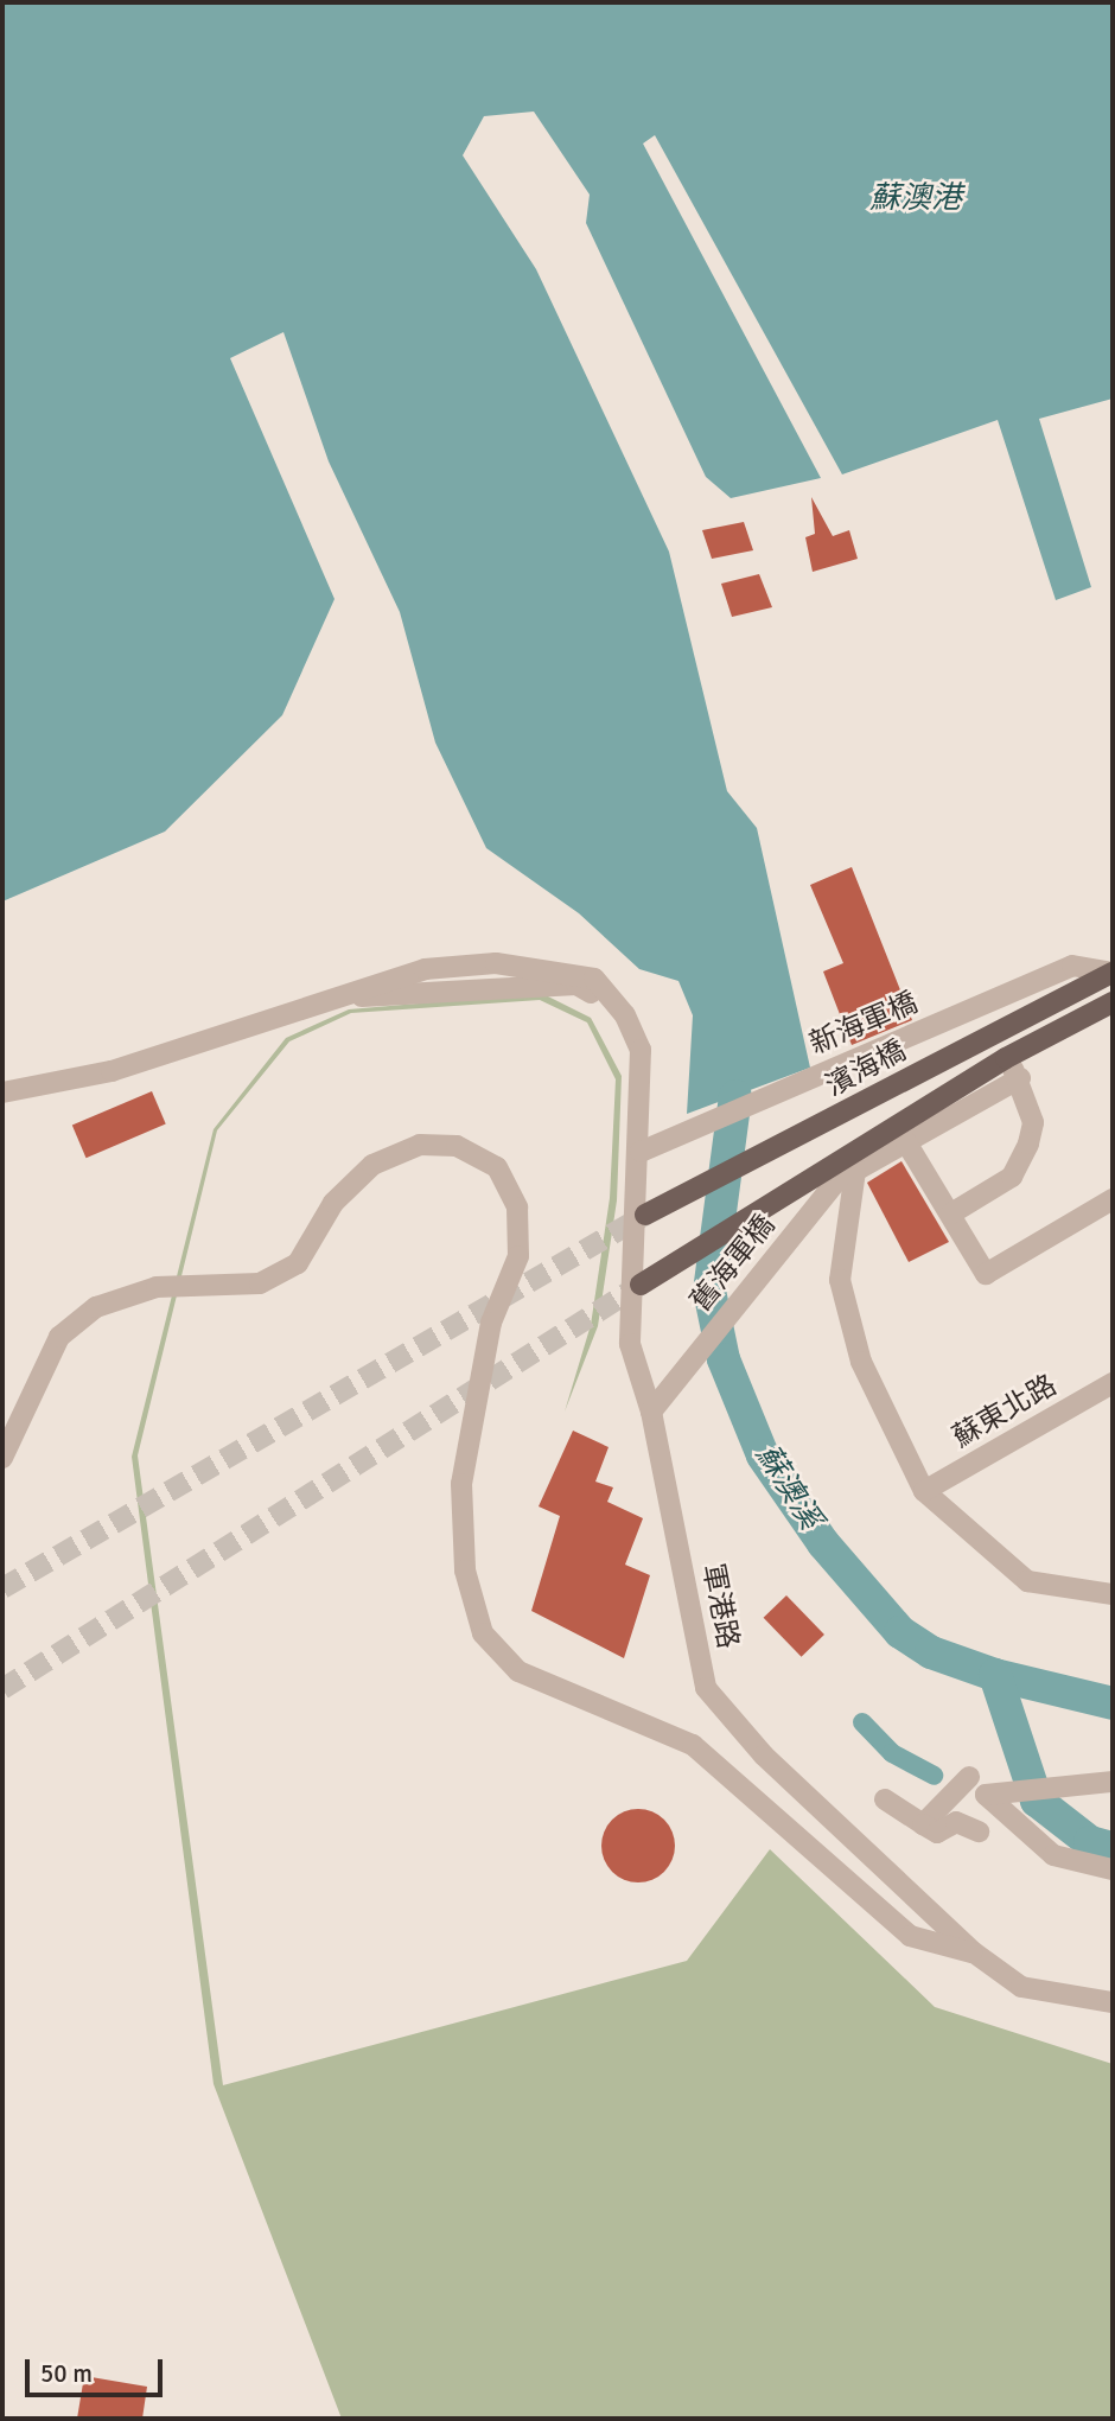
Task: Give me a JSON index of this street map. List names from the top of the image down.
{
  "streets": {
    "main road": ["濱海橋"],
    "street": [
      "新海軍橋",
      "舊海軍橋",
      "蘇東北路",
      "軍港路"
    ]
  },
  "crossings": [
    ["新海軍橋", "濱海橋"],
    ["新海軍橋", "軍港路"],
    ["舊海軍橋", "軍港路"]
  ],
  "water": ["蘇澳港", "蘇澳溪"],
  "scale_bar": "50 m"
}
